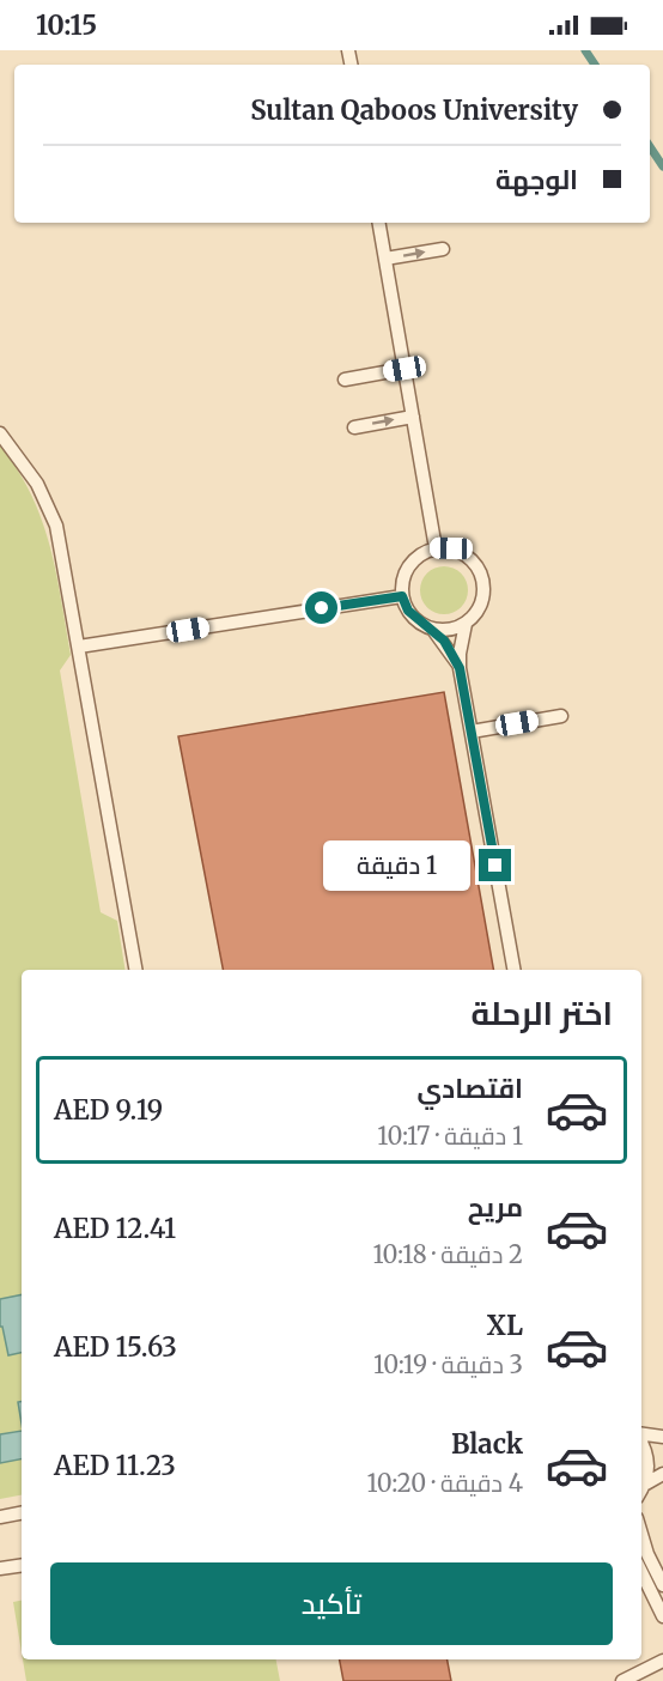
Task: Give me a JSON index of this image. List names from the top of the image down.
{
  "page": {
    "status": "10:15",
    "banner": ["Sultan Qaboos University", "الوجهة"],
    "bubble": "1 دقيقة",
    "heading": "اختر الرحلة",
    "list": [
      {
        "name": "اقتصادي",
        "note": "1 دقيقة · 10:17",
        "value": "AED 9.19"
      },
      {
        "name": "مريح",
        "note": "2 دقيقة · 10:18",
        "value": "AED 12.41"
      },
      {
        "name": "XL",
        "note": "3 دقيقة · 10:19",
        "value": "AED 15.63"
      },
      {
        "name": "Black",
        "note": "4 دقيقة · 10:20",
        "value": "AED 11.23"
      }
    ],
    "buttons": "تأكيد"
  }
}
